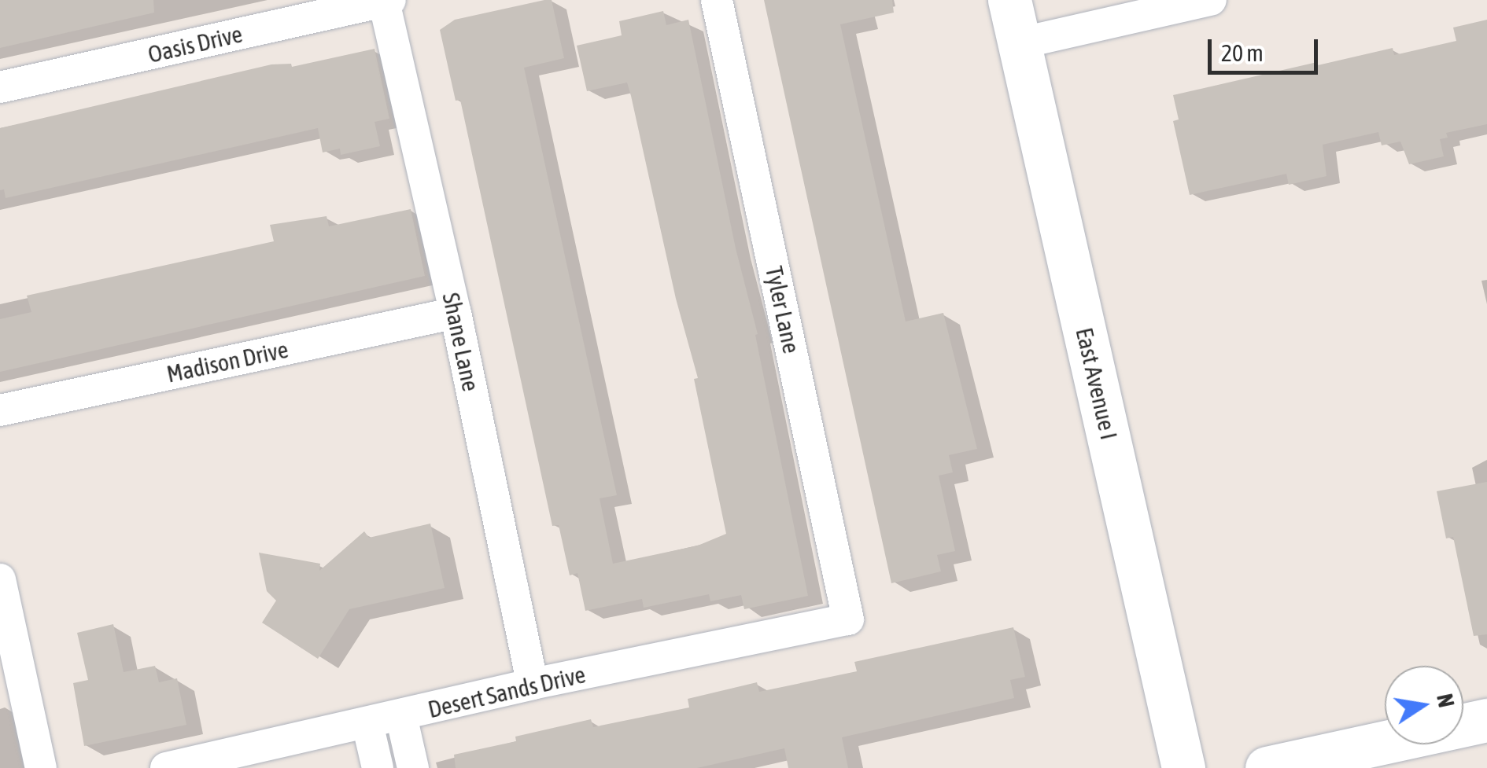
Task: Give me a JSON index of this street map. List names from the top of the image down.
{
  "streets": {
    "main road": ["East Avenue I"],
    "street": [
      "Oasis Drive",
      "Tyler Lane",
      "Shane Lane",
      "Madison Drive",
      "Desert Sands Drive"
    ]
  },
  "crossings": [
    ["Oasis Drive", "Shane Lane"],
    ["Tyler Lane", "Desert Sands Drive"],
    ["Shane Lane", "Madison Drive"],
    ["Shane Lane", "Desert Sands Drive"]
  ],
  "scale_bar": "20 m",
  "north": "right"
}
